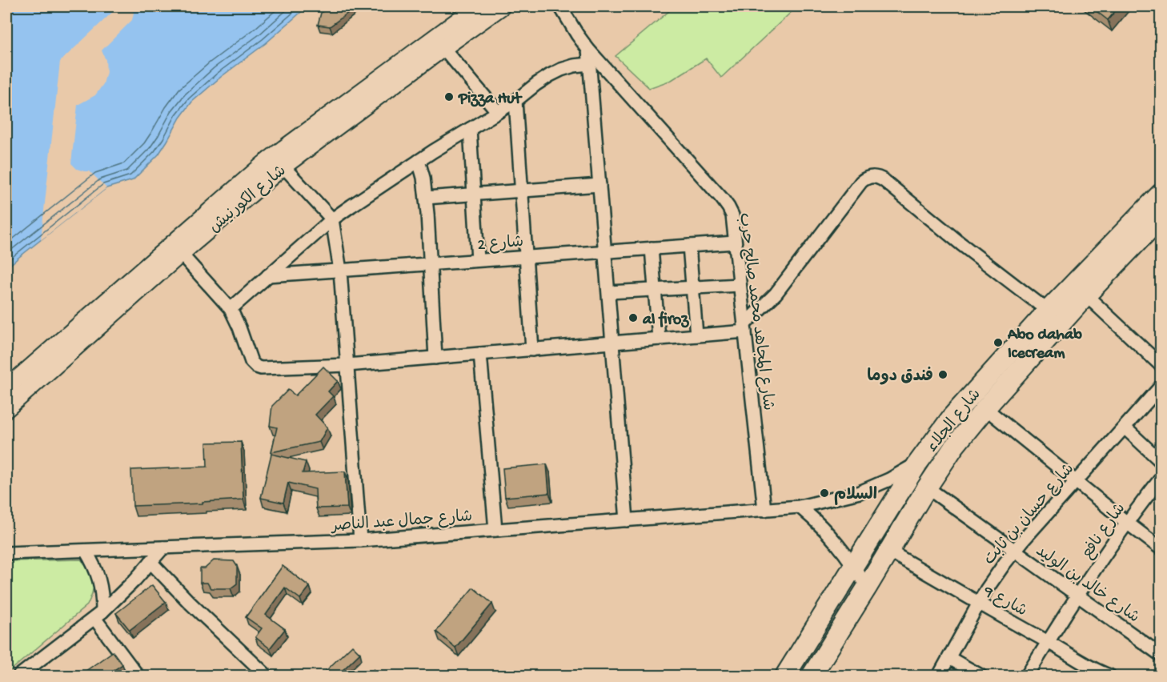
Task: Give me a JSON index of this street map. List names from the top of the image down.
{
  "streets": {
    "main road": ["شارع الجلاء"],
    "street": [
      "شارع الكورنيش",
      "شارع 2",
      "شارع المجاهد محمد صالح حرب",
      "شارع حسان بن ثابت",
      "شارع جمال عبد الناصر",
      "شارع نافع",
      "شارع خالد بن الوليد",
      "شارع 9"
    ]
  },
  "crossings": [
    ["شارع 2", "شارع المجاهد محمد صالح حرب"],
    ["شارع المجاهد محمد صالح حرب", "شارع جمال عبد الناصر"],
    ["شارع الجلاء", "شارع جمال عبد الناصر"],
    ["شارع الجلاء", "شارع خالد بن الوليد"],
    ["شارع الجلاء", "شارع 9"],
    ["شارع حسان بن ثابت", "شارع خالد بن الوليد"],
    ["شارع حسان بن ثابت", "شارع 9"],
    ["شارع نافع", "شارع خالد بن الوليد"],
    ["شارع نافع", "شارع 9"]
  ],
  "places": [
    "Pizza Hut",
    "al firoz",
    "Abo dahab Icecream",
    "فندق دوما",
    "السلام"
  ]
}
